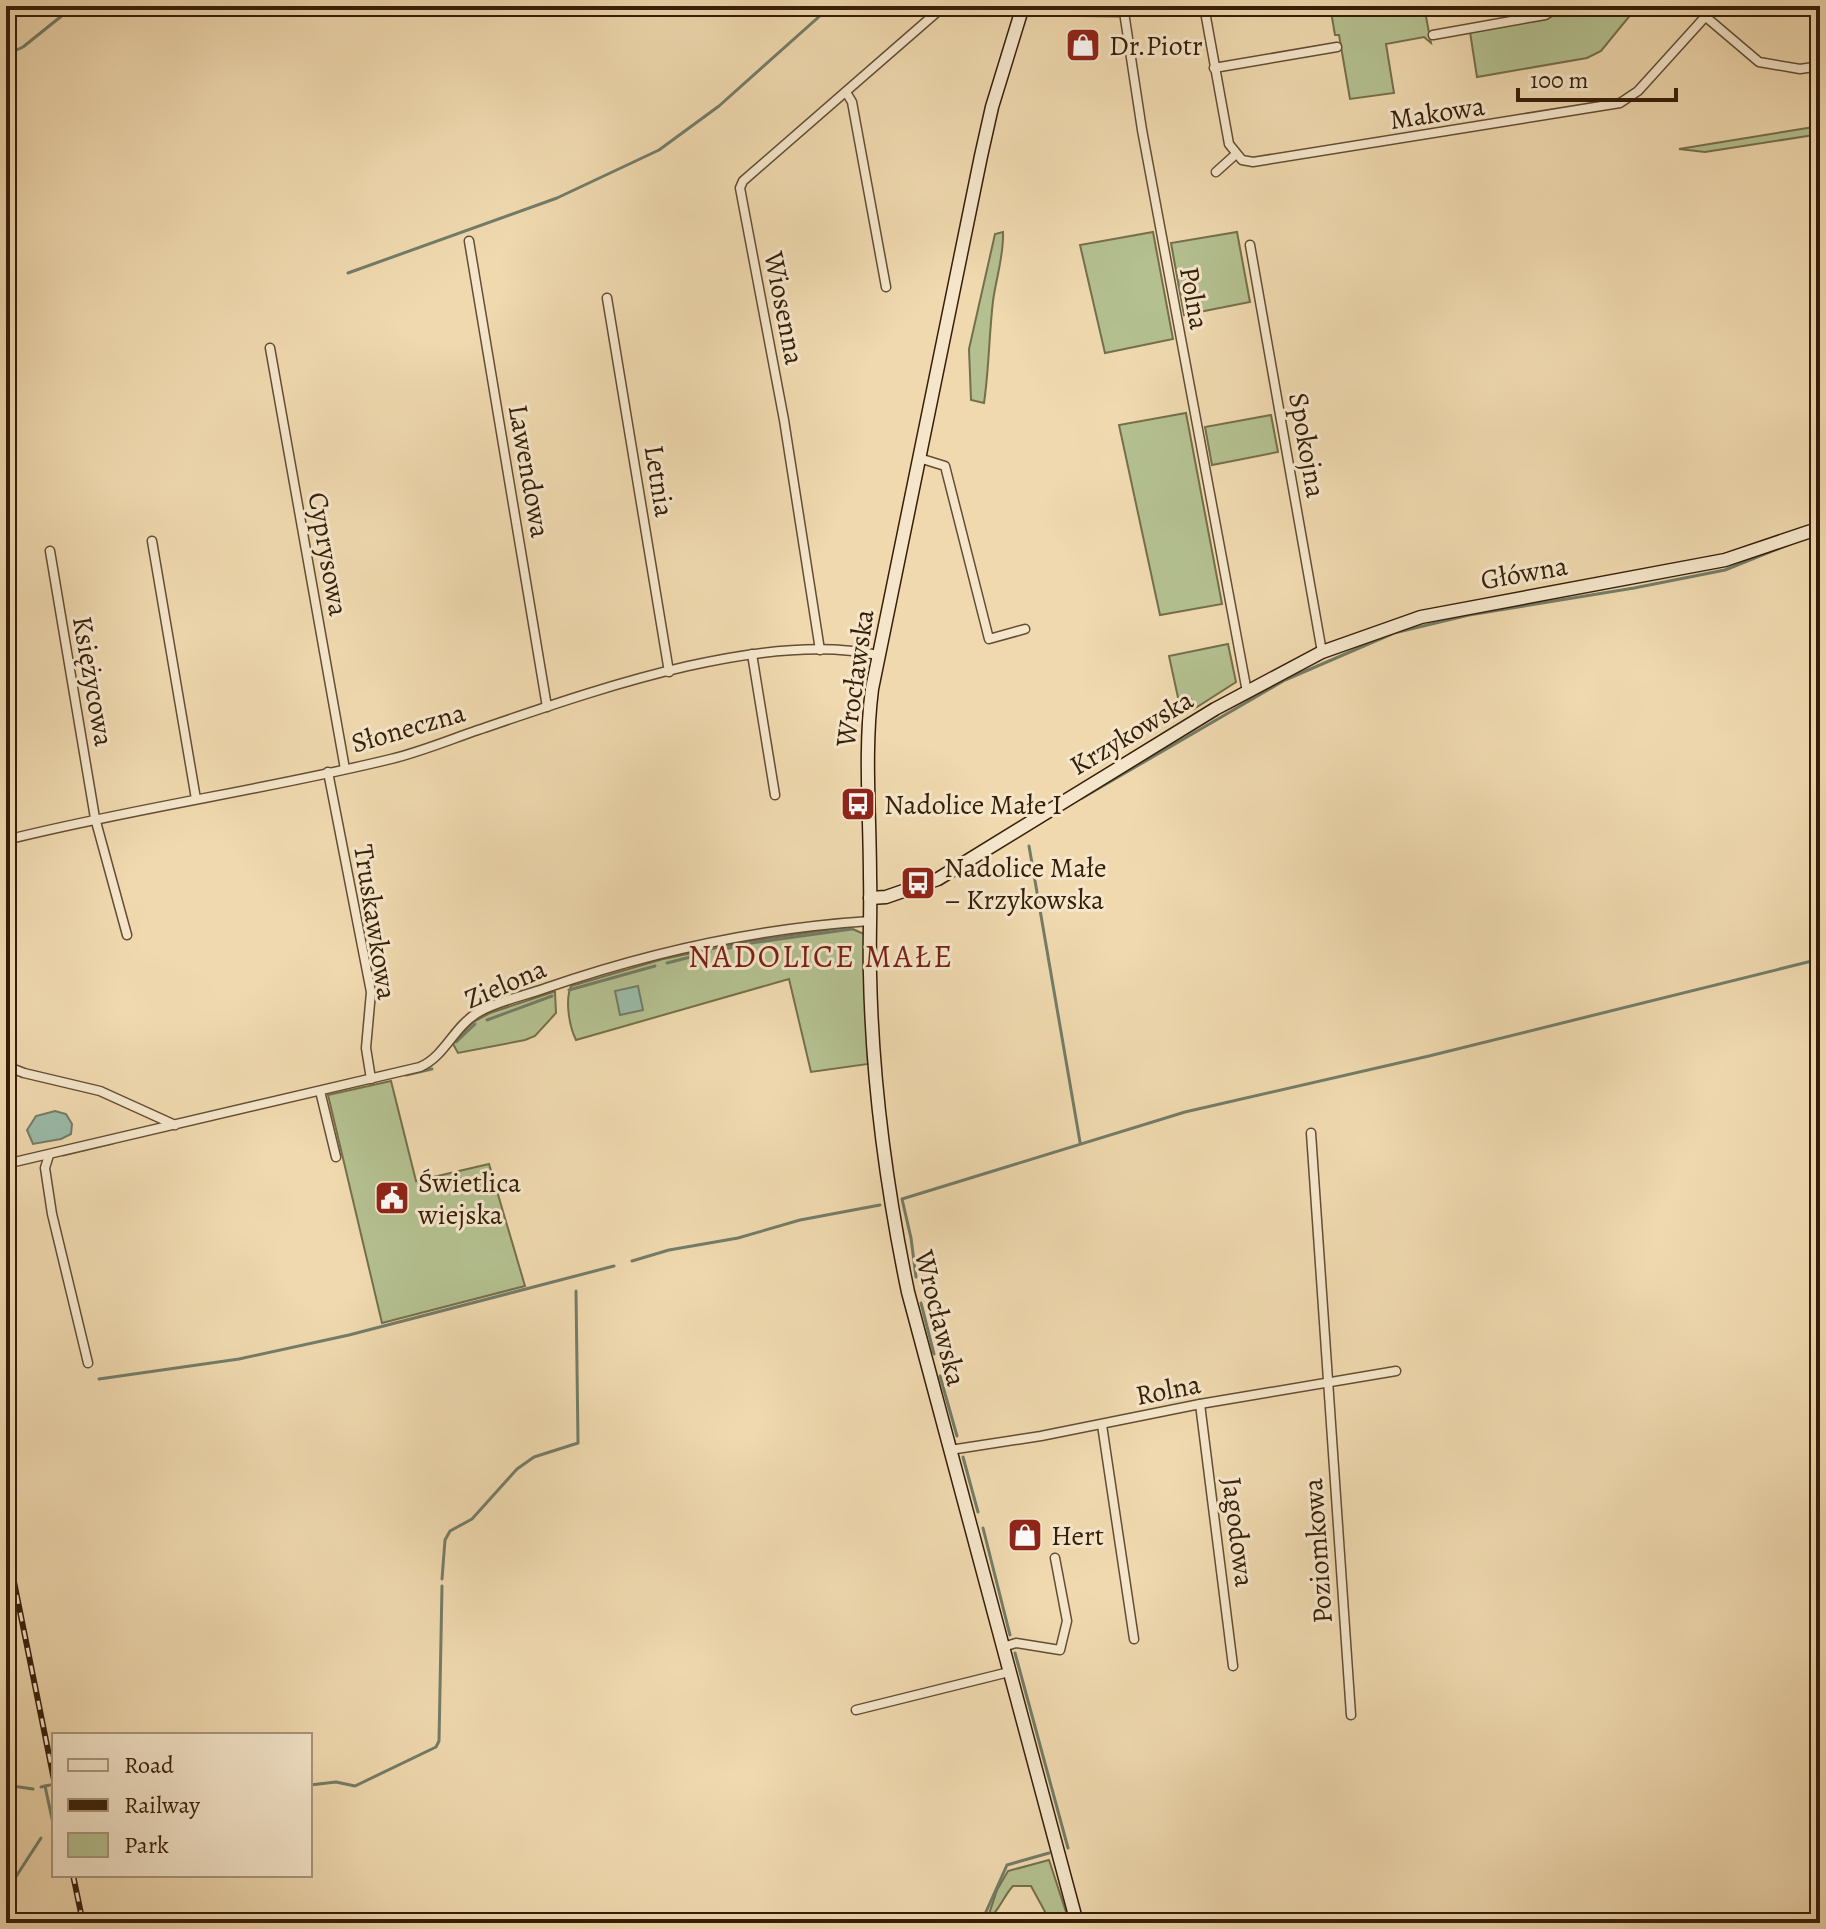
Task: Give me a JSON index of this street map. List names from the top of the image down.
{
  "streets": {
    "street": [
      "Makowa",
      "Polna",
      "Wiosenna",
      "Spokojna",
      "Lawendowa",
      "Letnia",
      "Cyprysowa",
      "Główna",
      "Wrocławska",
      "Księżycowa",
      "Słoneczna",
      "Krzykowska",
      "Truskawkowa",
      "Zielona",
      "Rolna",
      "Jagodowa",
      "Poziomkowa"
    ]
  },
  "crossings": [
    ["Polna", "Główna"],
    ["Polna", "Wrocławska"],
    ["Polna", "Krzykowska"],
    ["Wiosenna", "Słoneczna"],
    ["Spokojna", "Główna"],
    ["Lawendowa", "Słoneczna"],
    ["Letnia", "Słoneczna"],
    ["Cyprysowa", "Słoneczna"],
    ["Główna", "Krzykowska"],
    ["Wrocławska", "Krzykowska"],
    ["Wrocławska", "Zielona"],
    ["Wrocławska", "Rolna"],
    ["Księżycowa", "Słoneczna"],
    ["Słoneczna", "Truskawkowa"],
    ["Truskawkowa", "Zielona"],
    ["Rolna", "Jagodowa"],
    ["Rolna", "Poziomkowa"]
  ],
  "districts": ["NADOLICE MAŁE"],
  "places": {
    "shop": ["Dr.Piotr", "Hert"],
    "bus stop": ["Nadolice Małe I", "Nadolice Małe – Krzykowska"],
    "public building": ["Świetlica wiejska"]
  },
  "legend": ["Road", "Railway", "Park"],
  "scale_bar": "100 m"
}
